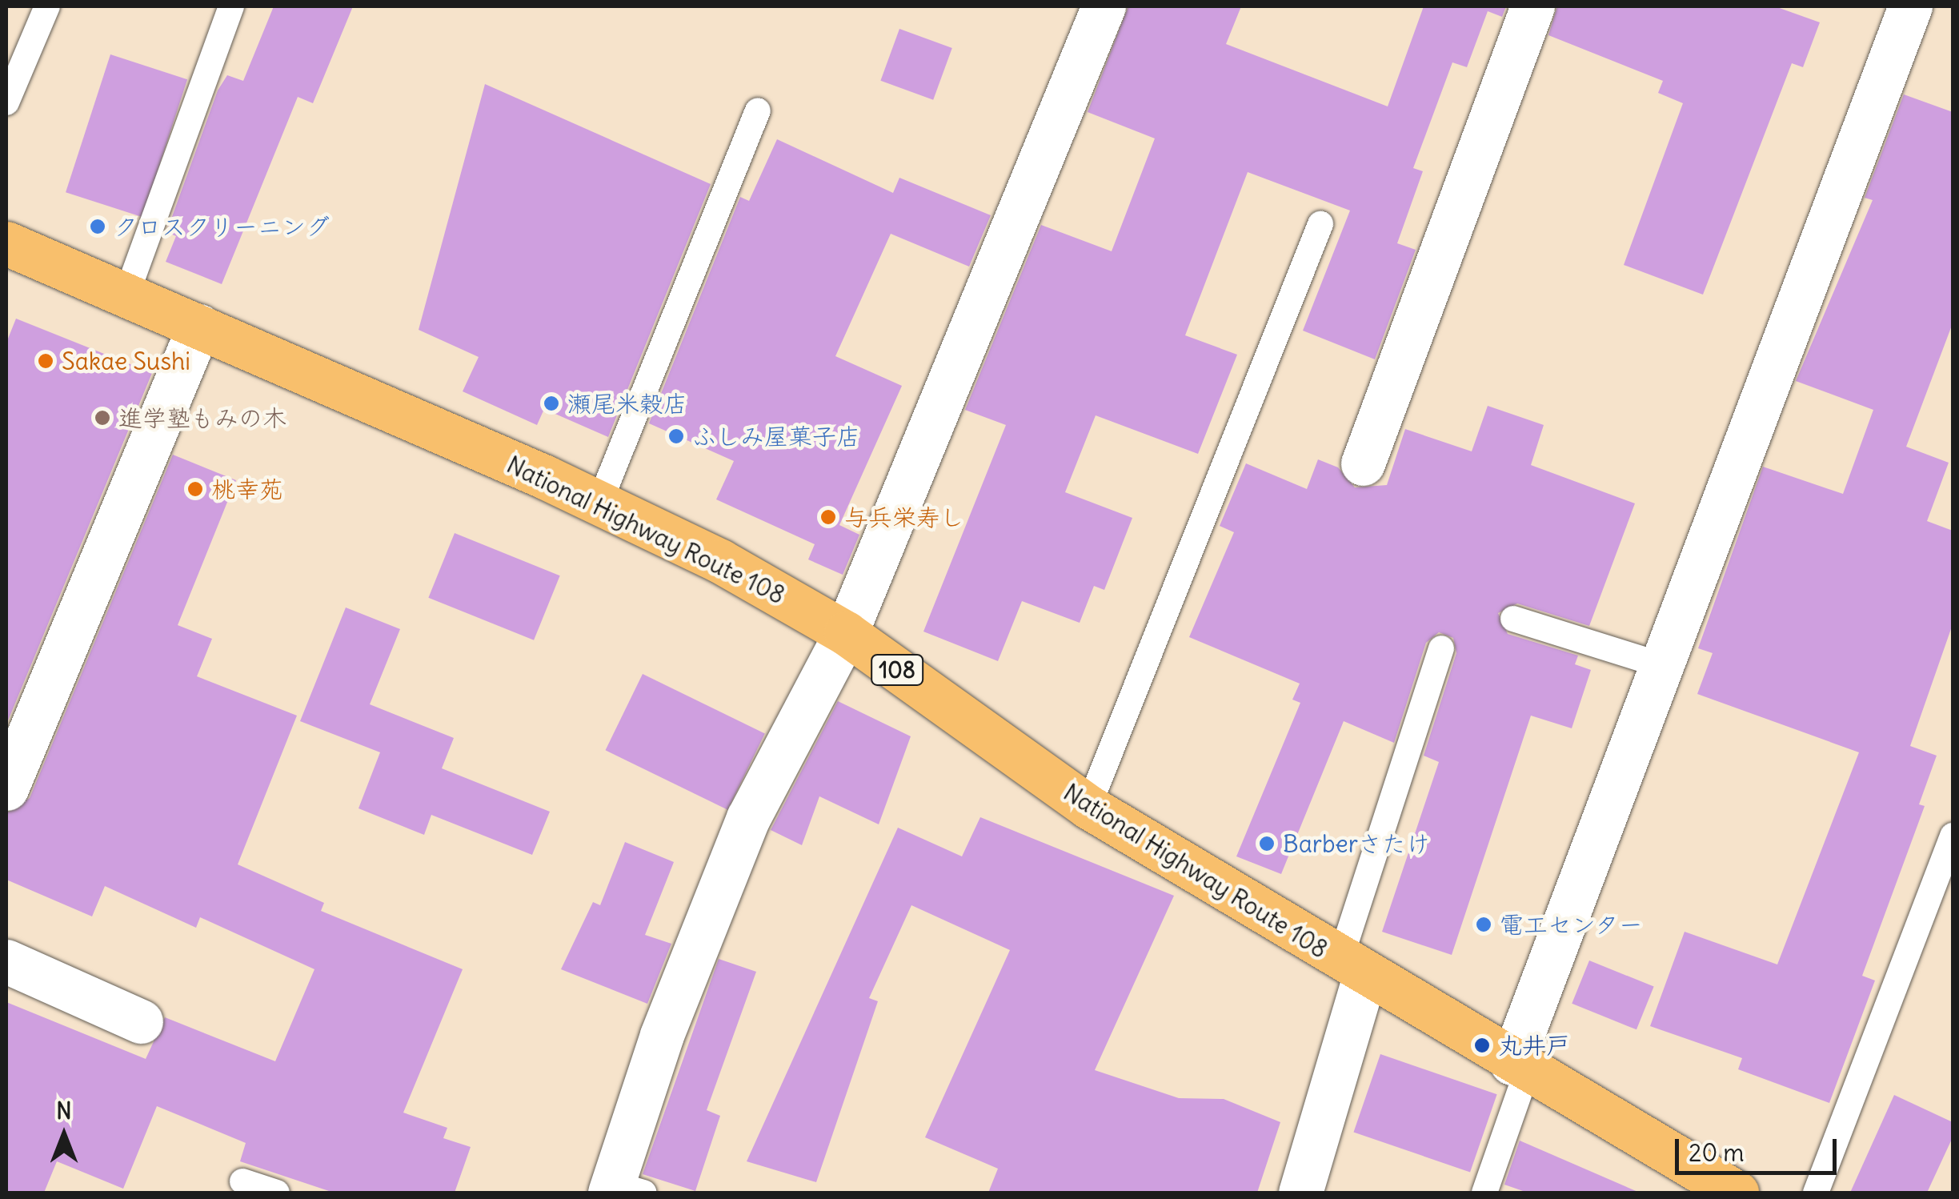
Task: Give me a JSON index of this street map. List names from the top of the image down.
{
  "streets": {
    "highway": ["National Highway Route 108", "108"]
  },
  "places": [
    "クロスクリーニング",
    "Sakae Sushi",
    "瀬尾米穀店",
    "進学塾もみの木",
    "ふしみ屋菓子店",
    "桃幸苑",
    "与兵栄寿し",
    "Barberさたけ",
    "電工センター",
    "丸井戸"
  ],
  "scale_bar": "20 m",
  "north": "top"
}
